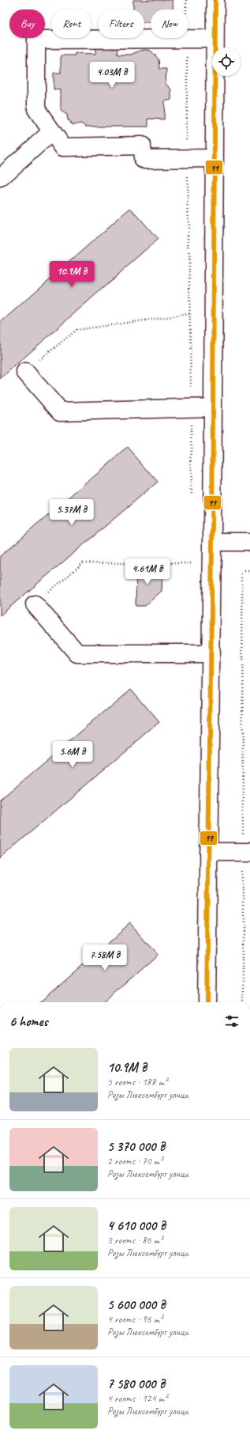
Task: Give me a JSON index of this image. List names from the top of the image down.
{
  "lines": ["transit line 99"],
  "page": {
    "chip": [
      "Buy",
      "Rent",
      "Filters",
      "New"
    ],
    "price": [
      "4.03M ₴",
      "10.9M ₴",
      "5.37M ₴",
      "4.61M ₴",
      "5.6M ₴",
      "7.58M ₴"
    ],
    "heading": "6 homes",
    "list": [
      {
        "name": "10.9M ₴",
        "note": "5 rooms · 188 m² · Розы Люксембург улица"
      },
      {
        "name": "5 370 000 ₴",
        "note": "2 rooms · 70 m² · Розы Люксембург улица"
      },
      {
        "name": "4 610 000 ₴",
        "note": "3 rooms · 86 m² · Розы Люксембург улица"
      },
      {
        "name": "5 600 000 ₴",
        "note": "4 rooms · 96 m² · Розы Люксембург улица"
      },
      {
        "name": "7 580 000 ₴",
        "note": "4 rooms · 124 m² · Розы Люксембург улица"
      }
    ]
  }
}
